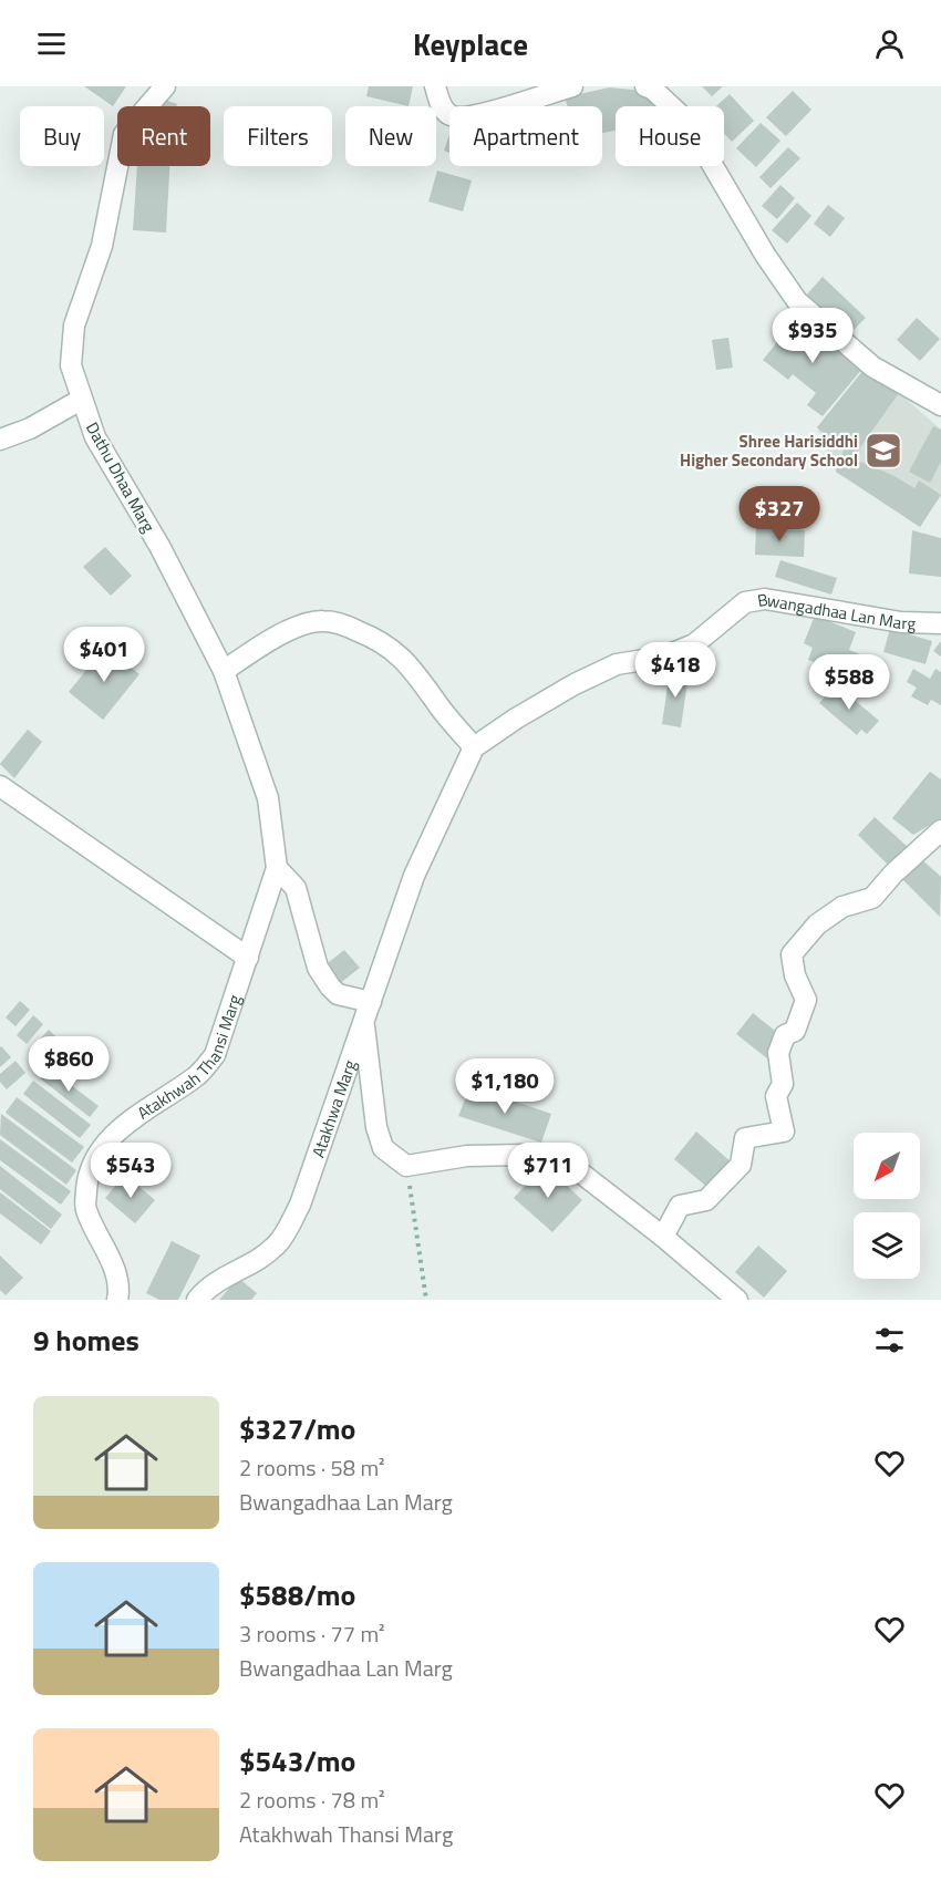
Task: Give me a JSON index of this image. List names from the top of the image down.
{
  "streets": {
    "street": [
      "Dathu Dhaa Marg",
      "Bwangadhaa Lan Marg",
      "Atakhwah Thansi Marg",
      "Atakhwa Marg"
    ]
  },
  "crossings": [
    ["Dathu Dhaa Marg", "Atakhwah Thansi Marg"],
    ["Bwangadhaa Lan Marg", "Atakhwa Marg"]
  ],
  "places": {
    "school or university": ["Shree Harisiddhi Higher Secondary School"]
  },
  "north": "bottom left",
  "page": {
    "header": "Keyplace",
    "chip": [
      "Buy",
      "Rent",
      "Filters",
      "New",
      "Apartment",
      "House"
    ],
    "price": [
      "$935",
      "$327",
      "$401",
      "$418",
      "$588",
      "$860",
      "$1,180",
      "$543",
      "$711"
    ],
    "heading": "9 homes",
    "list": [
      {
        "name": "$327/mo",
        "note": "2 rooms · 58 m² · Bwangadhaa Lan Marg"
      },
      {
        "name": "$588/mo",
        "note": "3 rooms · 77 m² · Bwangadhaa Lan Marg"
      },
      {
        "name": "$543/mo",
        "note": "2 rooms · 78 m² · Atakhwah Thansi Marg"
      }
    ]
  }
}
